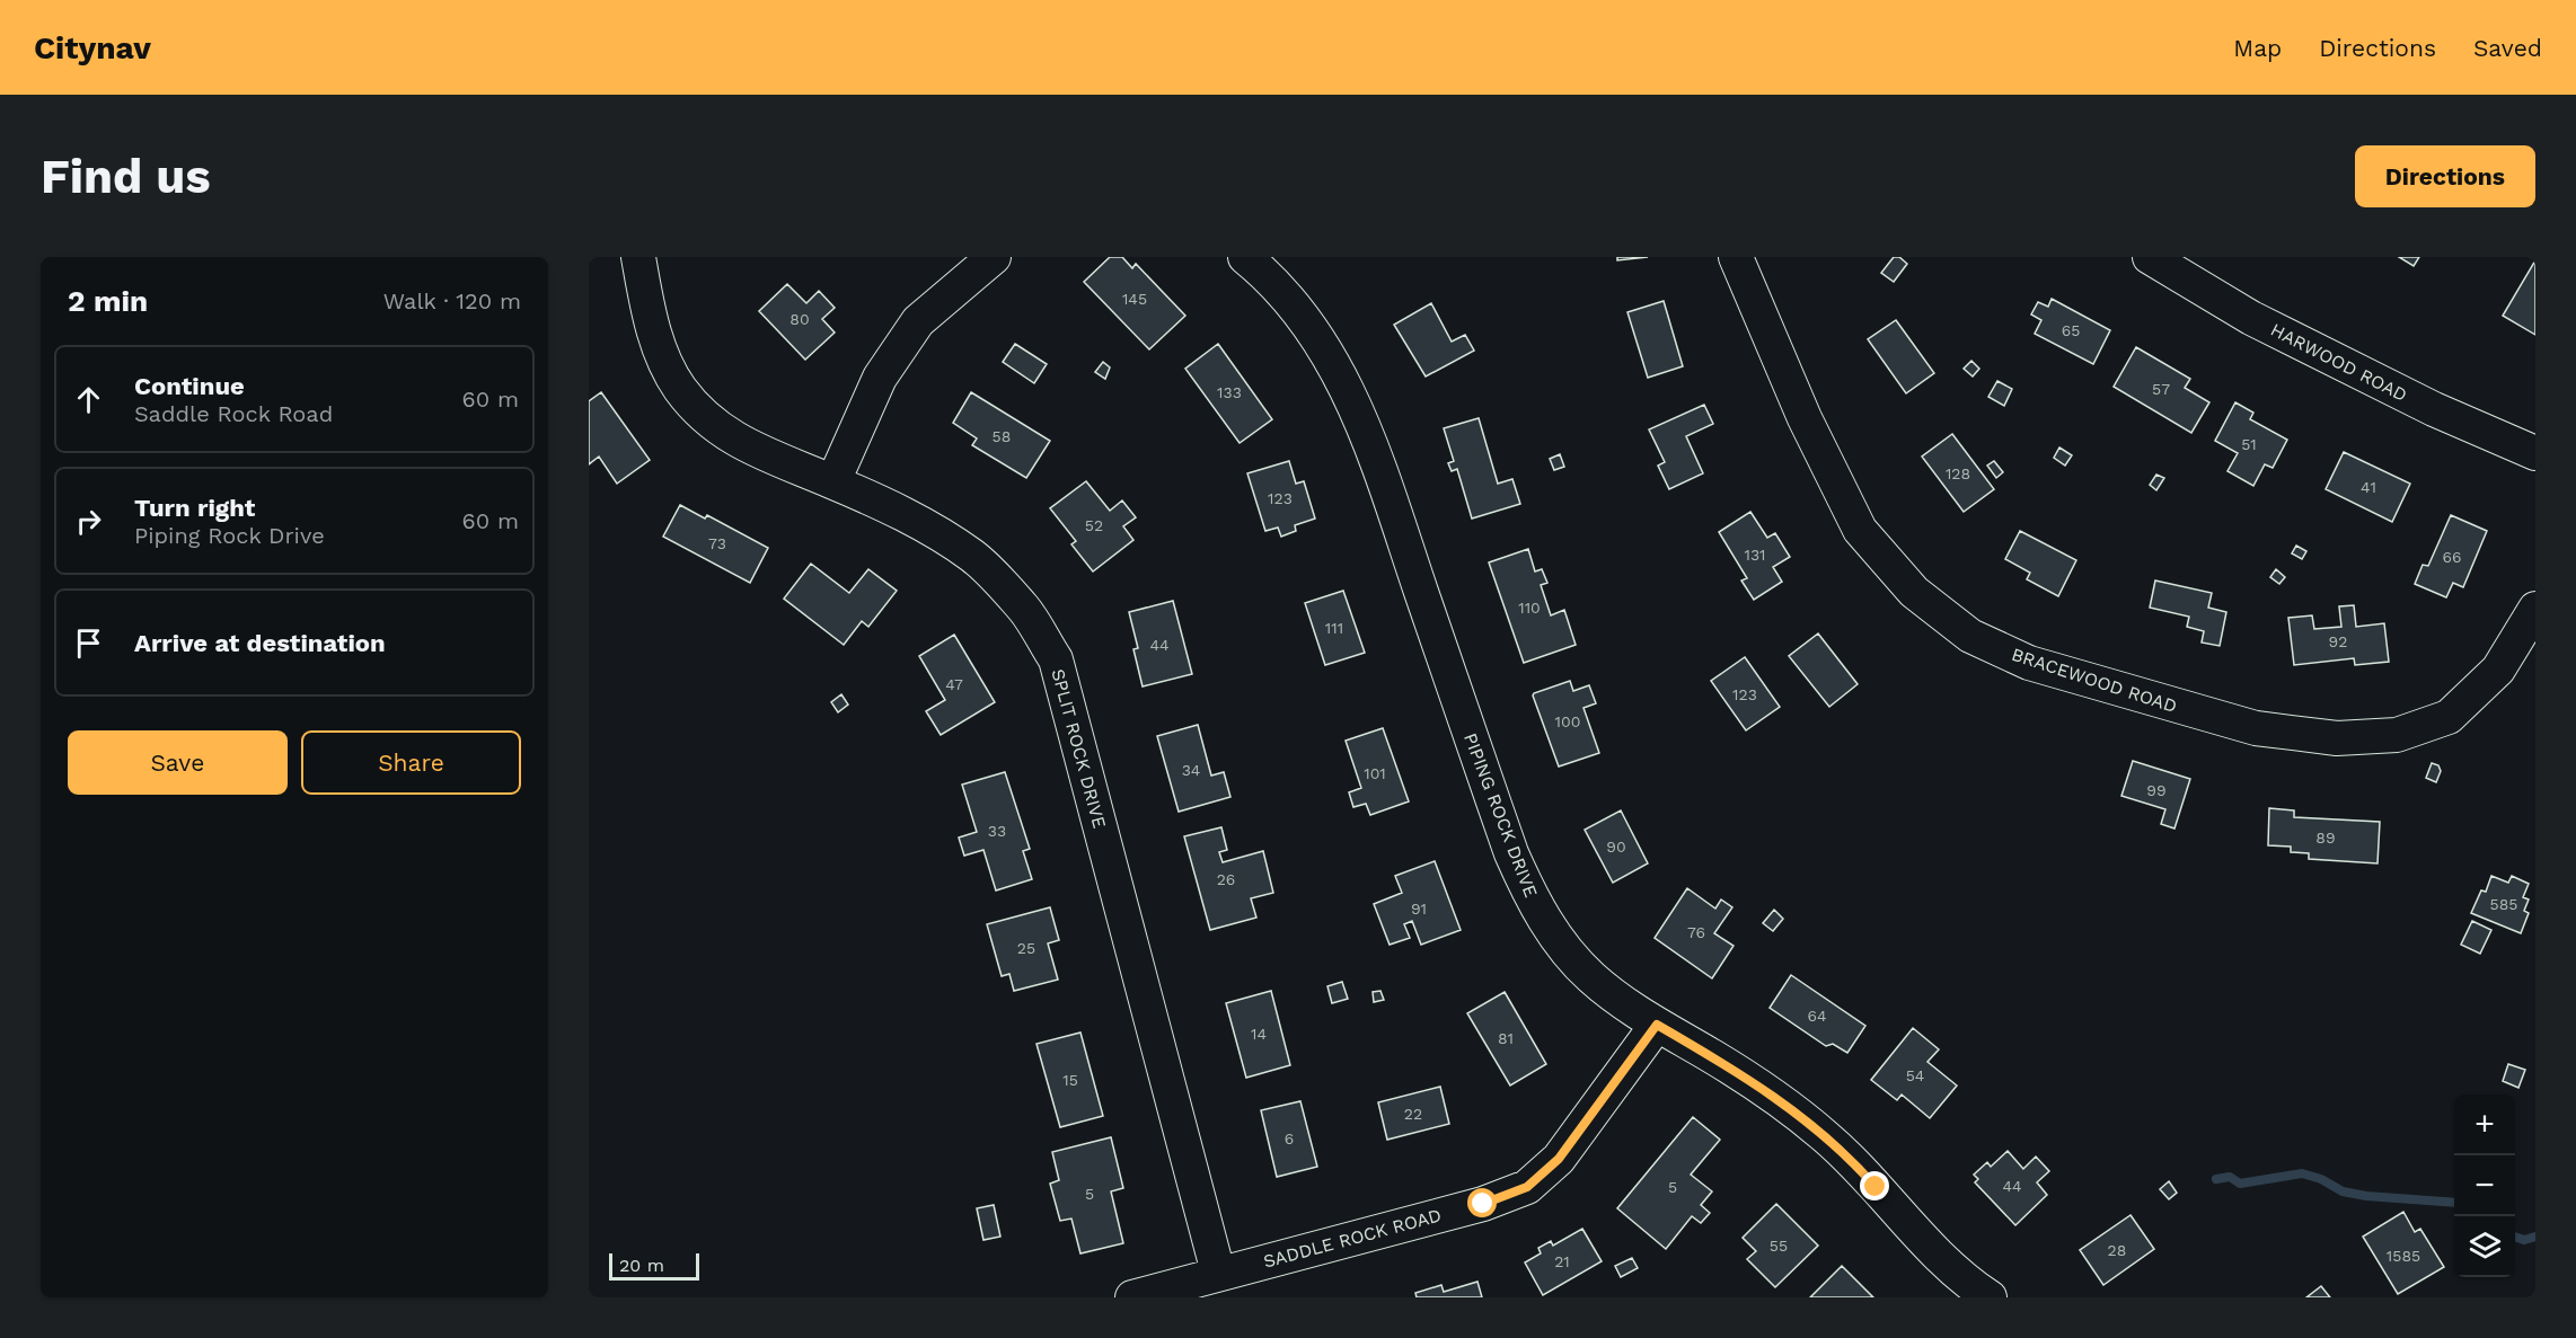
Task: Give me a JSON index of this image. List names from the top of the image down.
{
  "streets": {
    "street": [
      "HARWOOD ROAD",
      "BRACEWOOD ROAD",
      "SPLIT ROCK DRIVE",
      "PIPING ROCK DRIVE",
      "SADDLE ROCK ROAD"
    ]
  },
  "crossings": [
    ["SPLIT ROCK DRIVE", "SADDLE ROCK ROAD"],
    ["PIPING ROCK DRIVE", "SADDLE ROCK ROAD"]
  ],
  "house_numbers": [
    "145",
    "80",
    "65",
    "57",
    "133",
    "58",
    "51",
    "128",
    "41",
    "123",
    "52",
    "73",
    "131",
    "66",
    "110",
    "111",
    "92",
    "44",
    "47",
    "123",
    "100",
    "34",
    "101",
    "99",
    "33",
    "89",
    "90",
    "26",
    "585",
    "91",
    "76",
    "25",
    "64",
    "14",
    "81",
    "54",
    "15",
    "22",
    "6",
    "44",
    "5",
    "5",
    "55",
    "28",
    "1585",
    "21"
  ],
  "scale_bar": "20 m",
  "page": {
    "header": "Citynav",
    "nav": ["Map", "Directions", "Saved"],
    "buttons": [
      "Directions",
      ["Save", "Share"]
    ],
    "title": "Find us",
    "heading": ["2 min", "Walk · 120 m"],
    "list": [
      ["Continue", "Saddle Rock Road", "60 m"],
      ["Turn right", "Piping Rock Drive", "60 m"],
      "Arrive at destination"
    ],
    "map_buttons": ["+", "−"],
    "scale": "20 m"
  }
}
